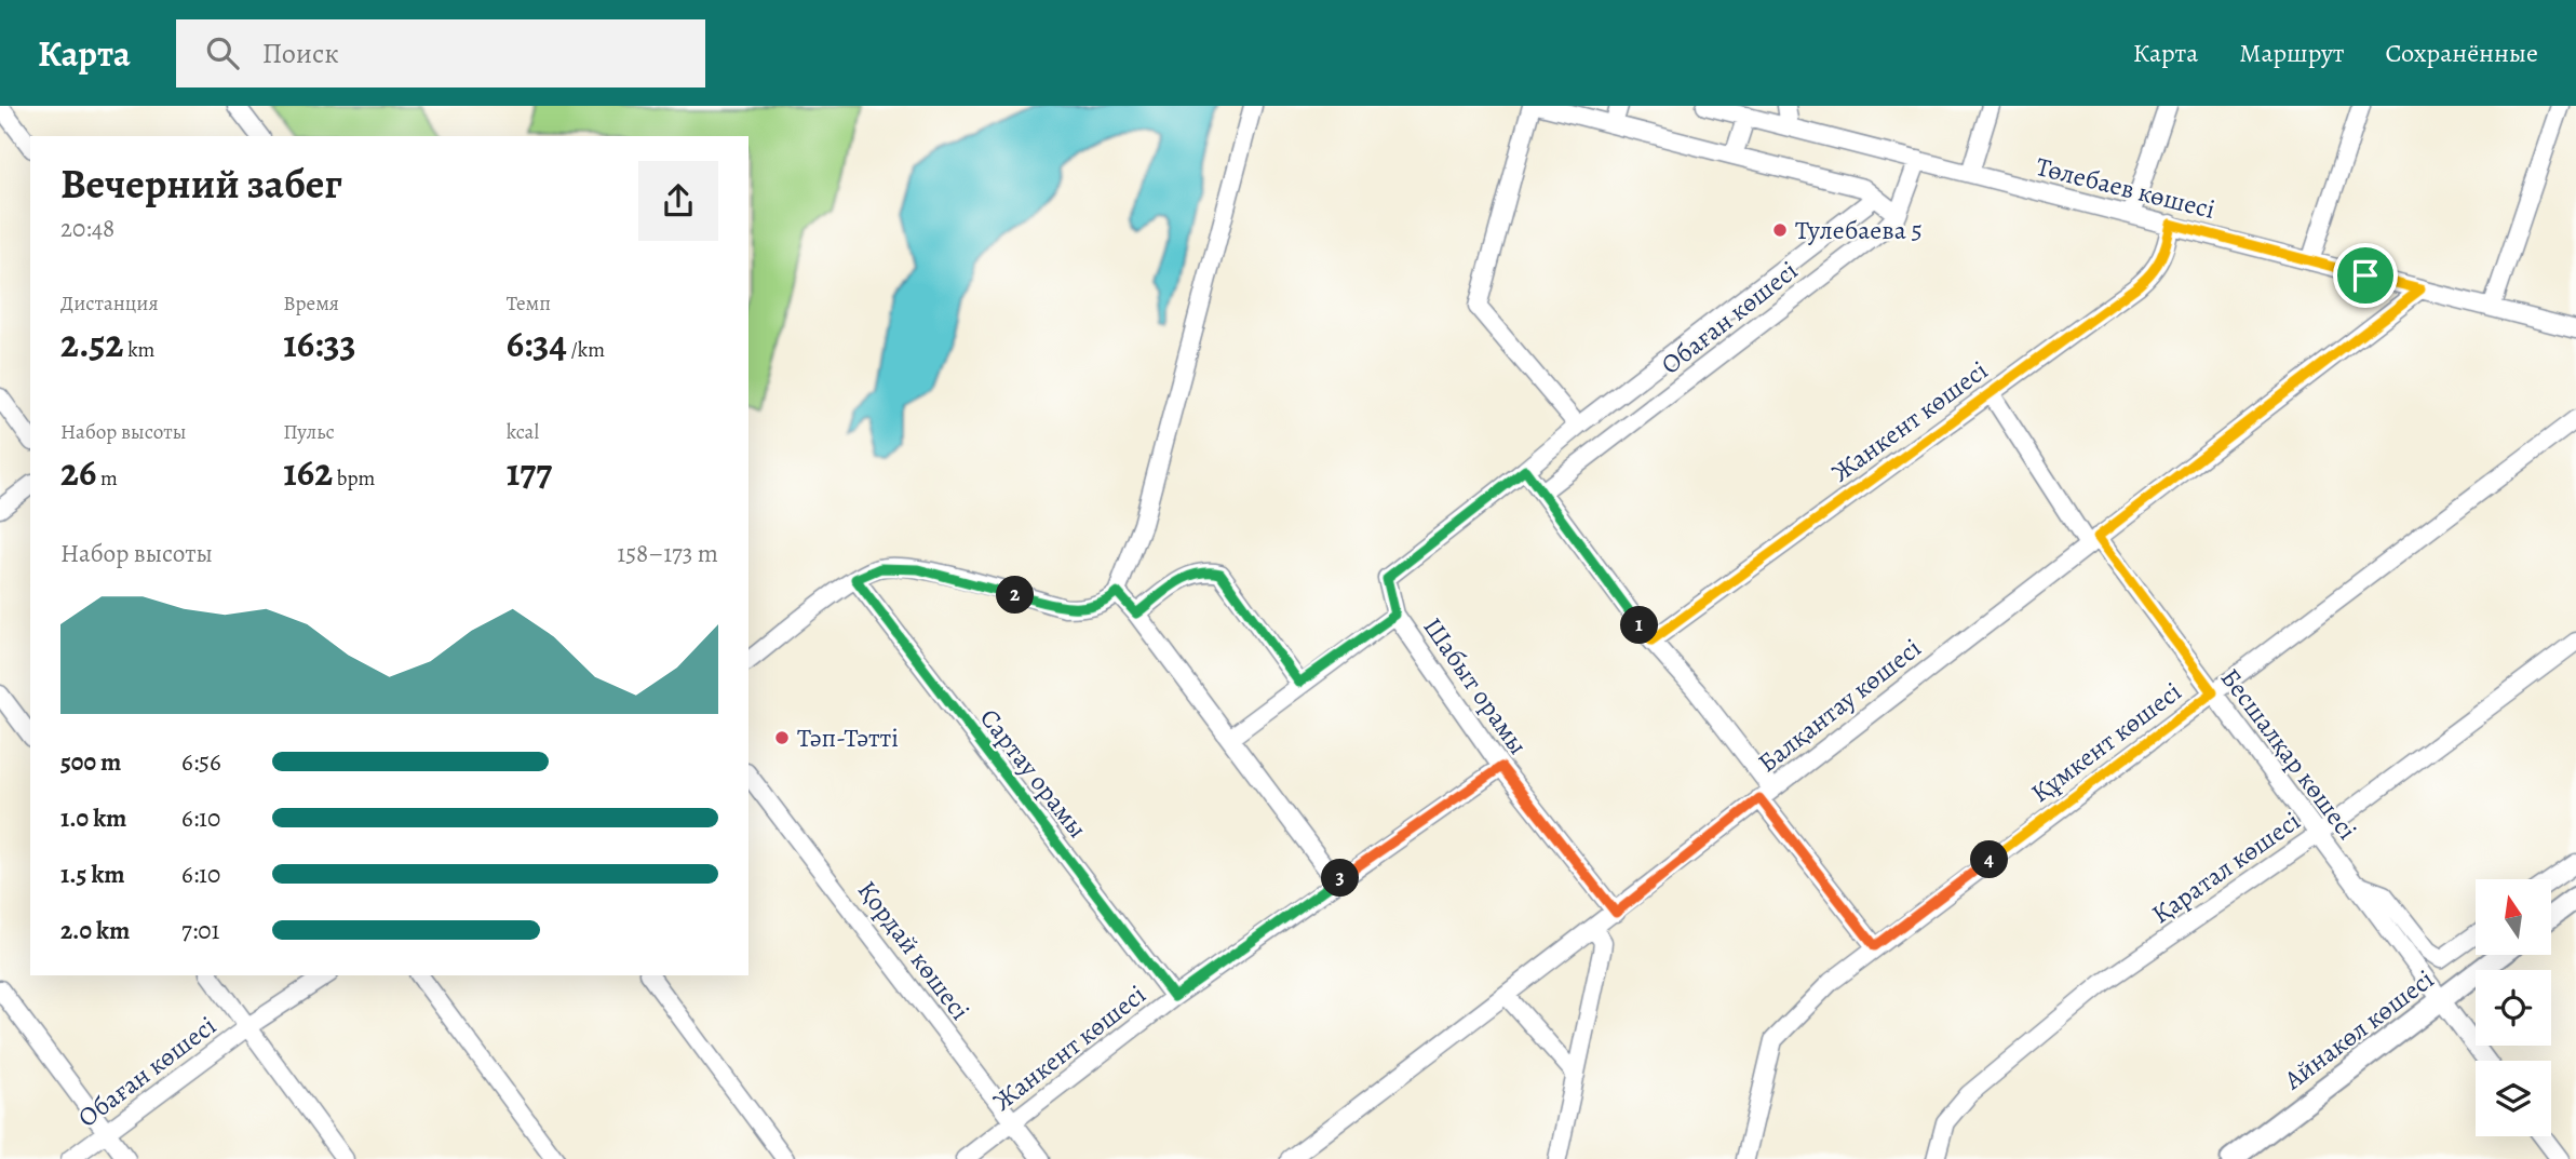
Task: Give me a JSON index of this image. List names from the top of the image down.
{
  "streets": {
    "main road": ["Айнакөл көшесі"],
    "street": [
      "Төлебаев көшесі",
      "Обаған көшесі",
      "Жанкент көшесі",
      "Шабыт орамы",
      "Балқантау көшесі",
      "Құмкент көшесі",
      "Бесшалқар көшесі",
      "Сартау орамы",
      "Қаратал көшесі",
      "Қордай көшесі"
    ]
  },
  "crossings": [
    ["Төлебаев көшесі", "Обаған көшесі"],
    ["Төлебаев көшесі", "Жанкент көшесі"],
    ["Төлебаев көшесі", "Балқантау көшесі"],
    ["Жанкент көшесі", "Шабыт орамы"],
    ["Жанкент көшесі", "Бесшалқар көшесі"],
    ["Жанкент көшесі", "Сартау орамы"],
    ["Жанкент көшесі", "Қордай көшесі"],
    ["Шабыт орамы", "Балқантау көшесі"],
    ["Балқантау көшесі", "Бесшалқар көшесі"],
    ["Құмкент көшесі", "Бесшалқар көшесі"],
    ["Бесшалқар көшесі", "Қаратал көшесі"],
    ["Бесшалқар көшесі", "Айнакөл көшесі"]
  ],
  "places": ["Тулебаева 5", "Тәп-Тәтті"],
  "north": "top",
  "page": {
    "header": "Карта",
    "search": "Поиск",
    "nav": ["Карта", "Маршрут", "Сохранённые"],
    "heading": ["Вечерний забег", "20:48"],
    "stats": [
      ["Дистанция", "2.52 km"],
      ["Время", "16:33"],
      ["Темп", "6:34 /km"],
      ["Набор высоты", "26 m"],
      ["Пульс", "162 bpm"],
      ["kcal", "177"]
    ],
    "chart": ["Набор высоты", "158–173 m"],
    "pins": [
      "2",
      "1",
      "4",
      "3"
    ],
    "list": [
      {
        "name": "500 m",
        "note": "6:56"
      },
      {
        "name": "1.0 km",
        "note": "6:10"
      },
      {
        "name": "1.5 km",
        "note": "6:10"
      },
      {
        "name": "2.0 km",
        "note": "7:01"
      }
    ]
  }
}
